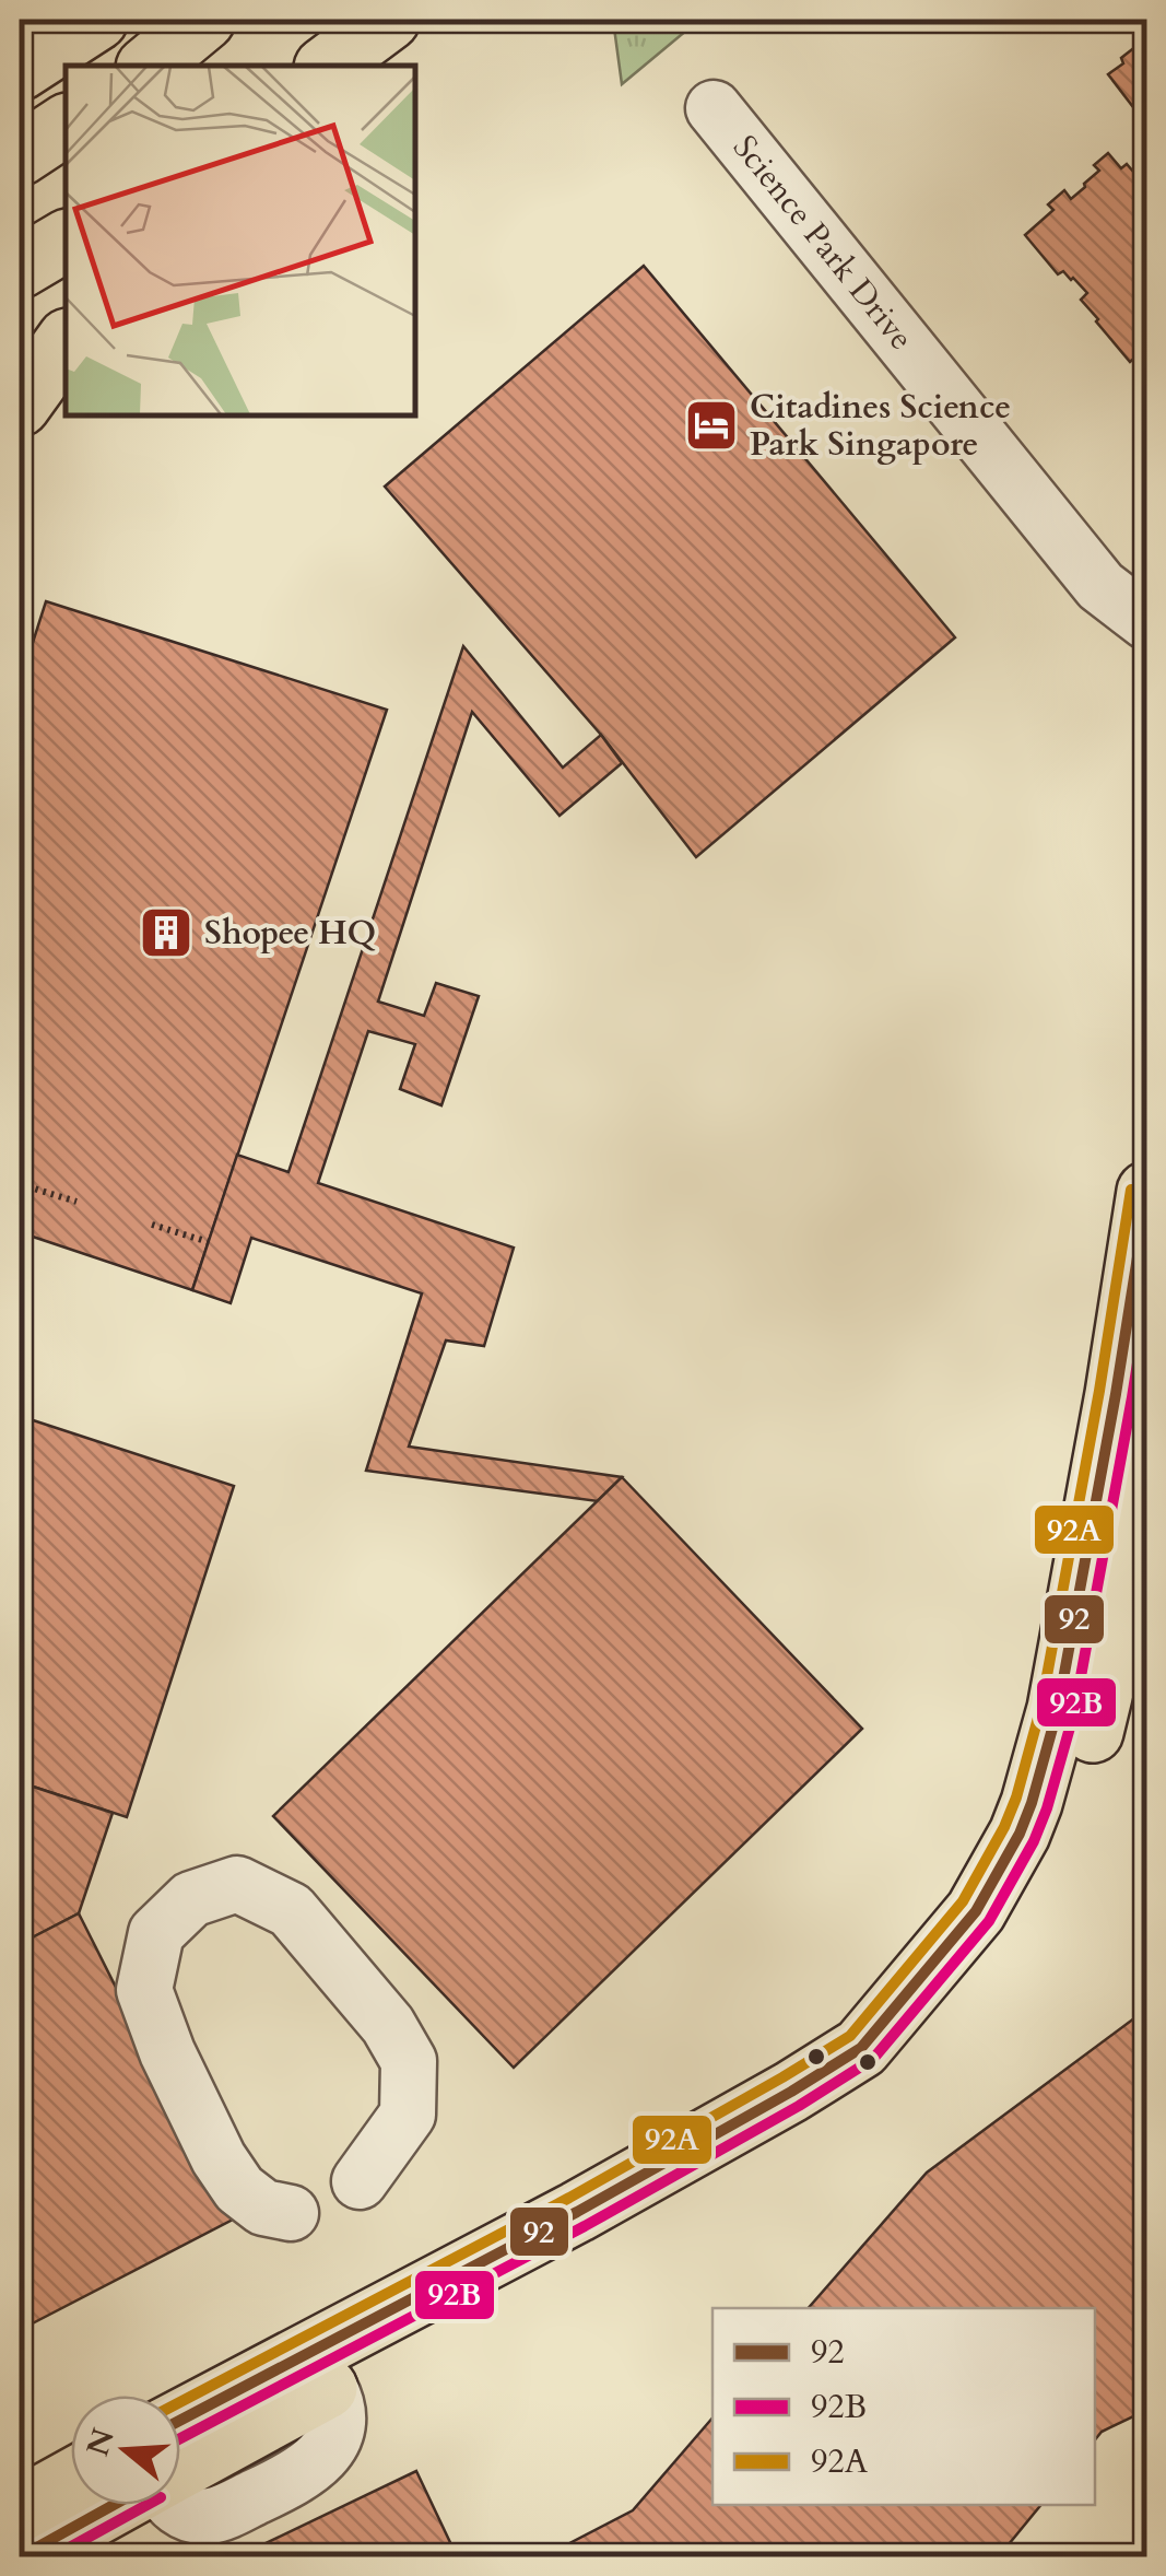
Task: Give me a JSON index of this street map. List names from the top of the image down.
{
  "streets": {
    "lane": ["Science Park Drive"]
  },
  "places": {
    "hotel": ["Citadines Science Park Singapore"],
    "building": ["Shopee HQ"]
  },
  "lines": ["transit line 92A", "transit line 92", "transit line 92B"],
  "legend": ["92", "92B", "92A"],
  "north": "left"
}
